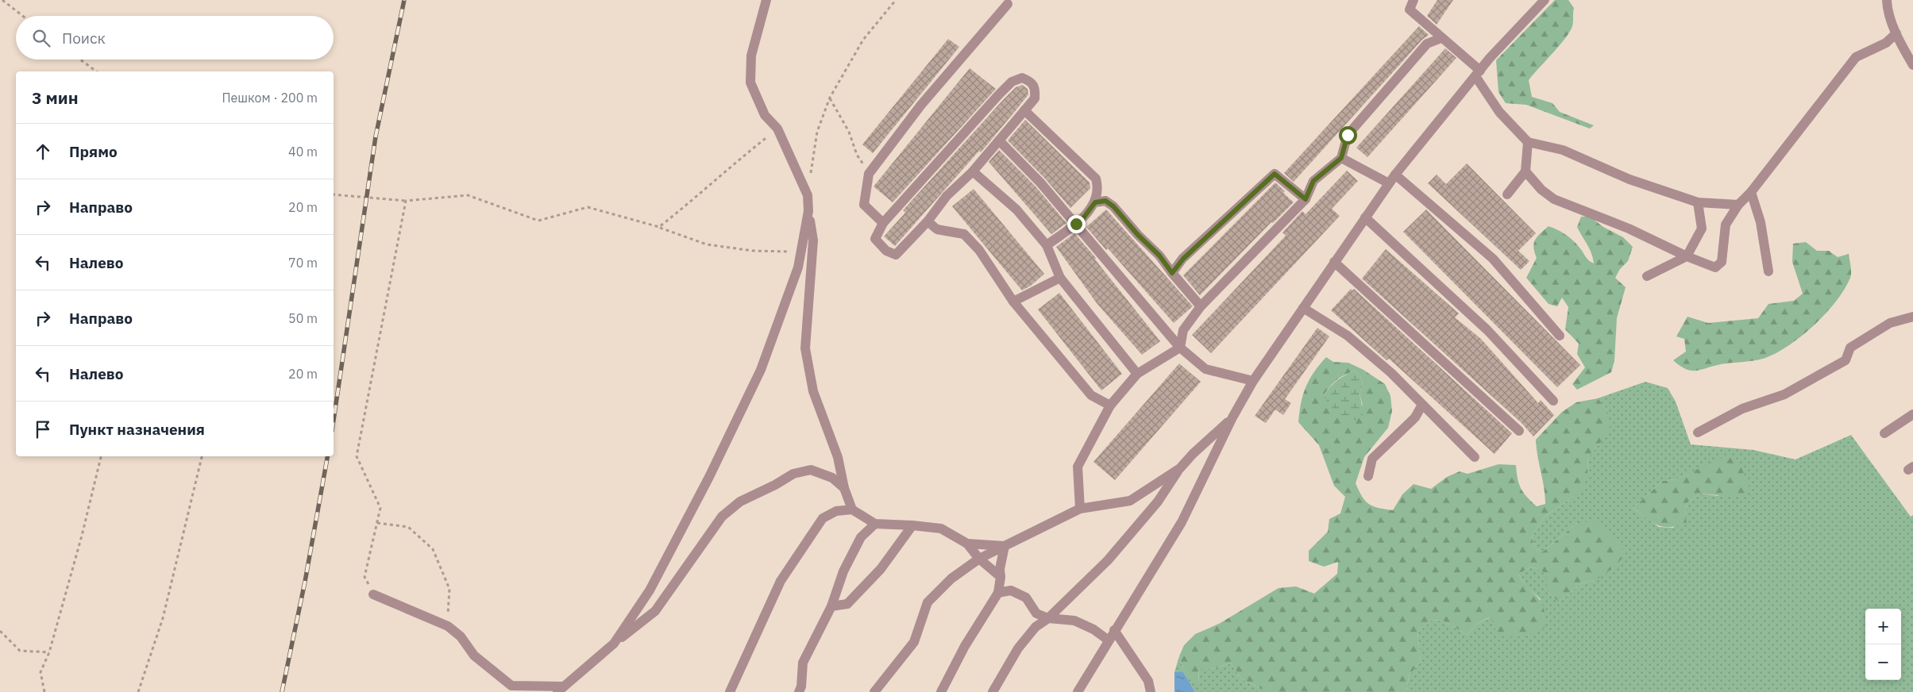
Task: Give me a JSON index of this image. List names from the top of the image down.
{
  "page": {
    "search": "Поиск",
    "heading": ["3 мин", "Пешком · 200 m"],
    "list": [
      ["Прямо", "40 m"],
      ["Направо", "20 m"],
      ["Налево", "70 m"],
      ["Направо", "50 m"],
      ["Налево", "20 m"],
      "Пункт назначения"
    ],
    "map_buttons": ["+", "−"]
  }
}
